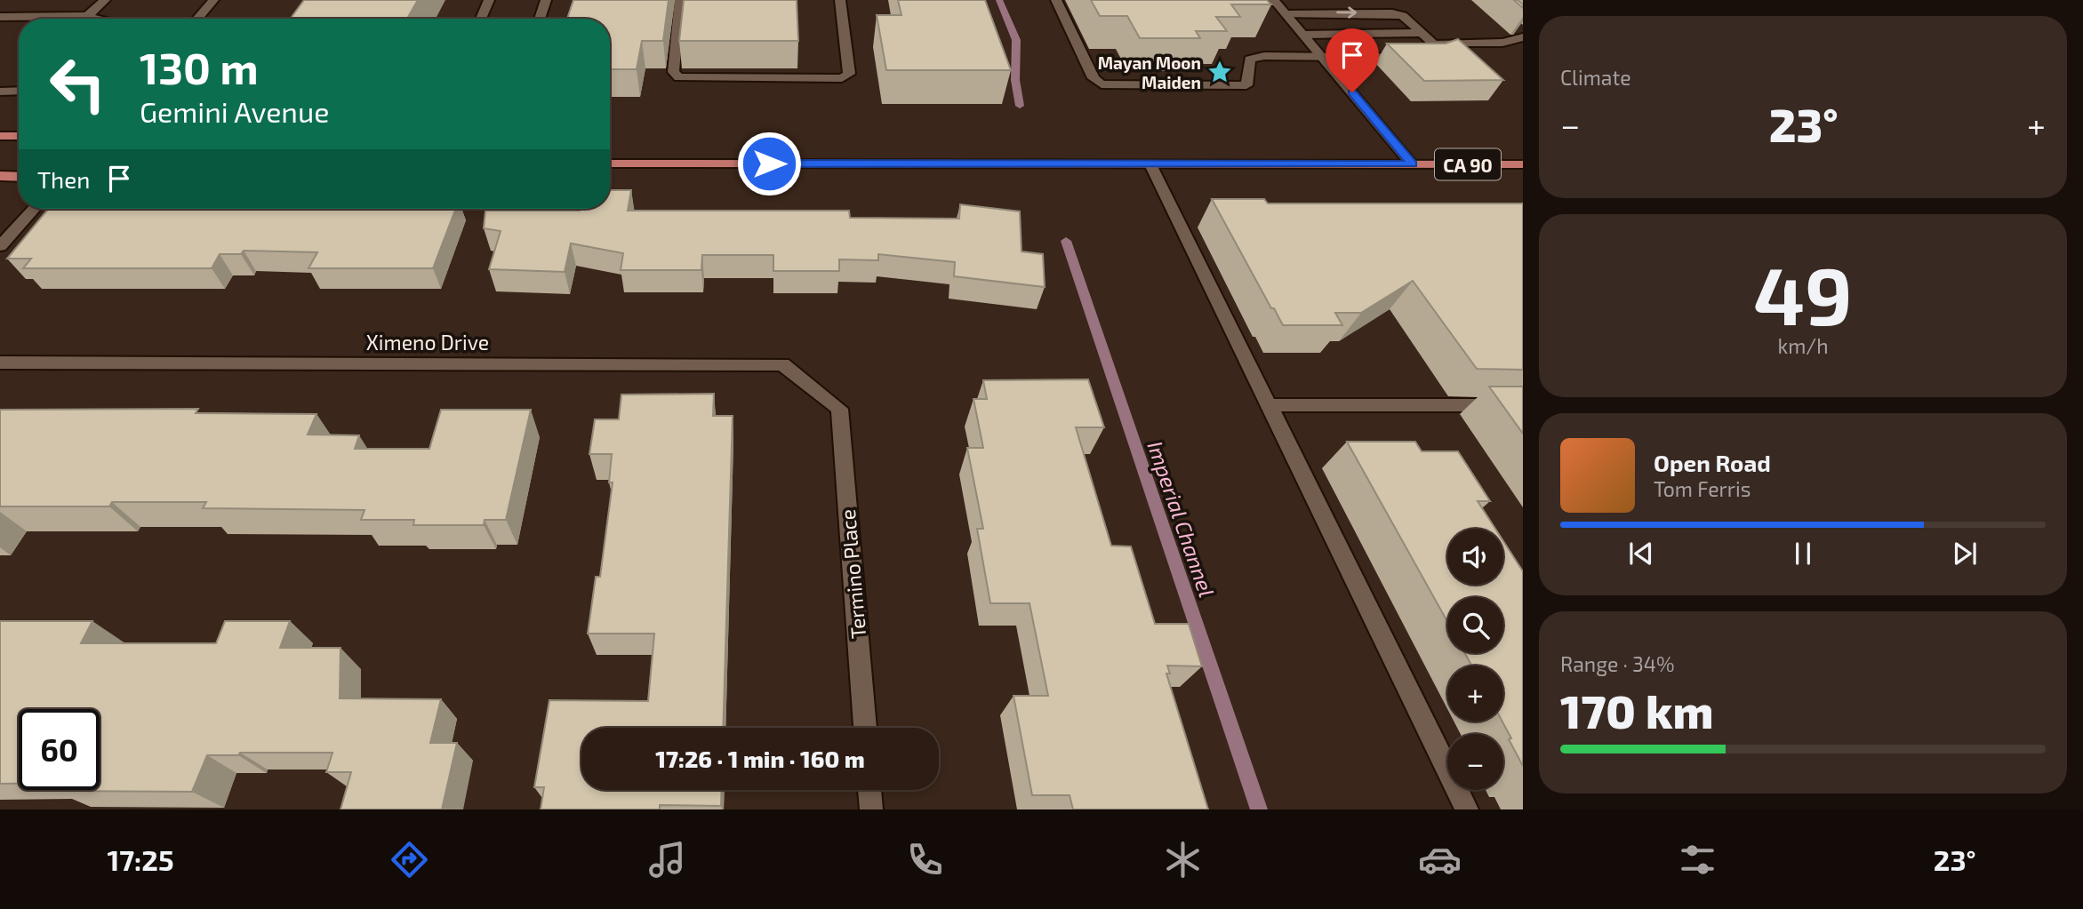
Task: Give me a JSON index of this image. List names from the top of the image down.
{
  "streets": {
    "main road": ["CA 90"],
    "street": ["Ximeno Drive", "Termino Place"]
  },
  "crossings": [
    ["Ximeno Drive", "Termino Place"]
  ],
  "water": ["Imperial Channel"],
  "places": {
    "place": ["Mayan Moon Maiden"]
  },
  "page": {
    "tile": [
      "Climate",
      ["49", "km/h"],
      ["Range · 34%", "170 km"]
    ],
    "turn": ["130 m", "Gemini Avenue"],
    "heat": ["−", "23°", "+"],
    "then": "Then",
    "song": ["Open Road", "Tom Ferris"],
    "map_buttons": ["+", "−"],
    "limit": "60",
    "trip": "17:26 · 1 min · 160 m",
    "tabs": ["17:25", "23°"]
  }
}
